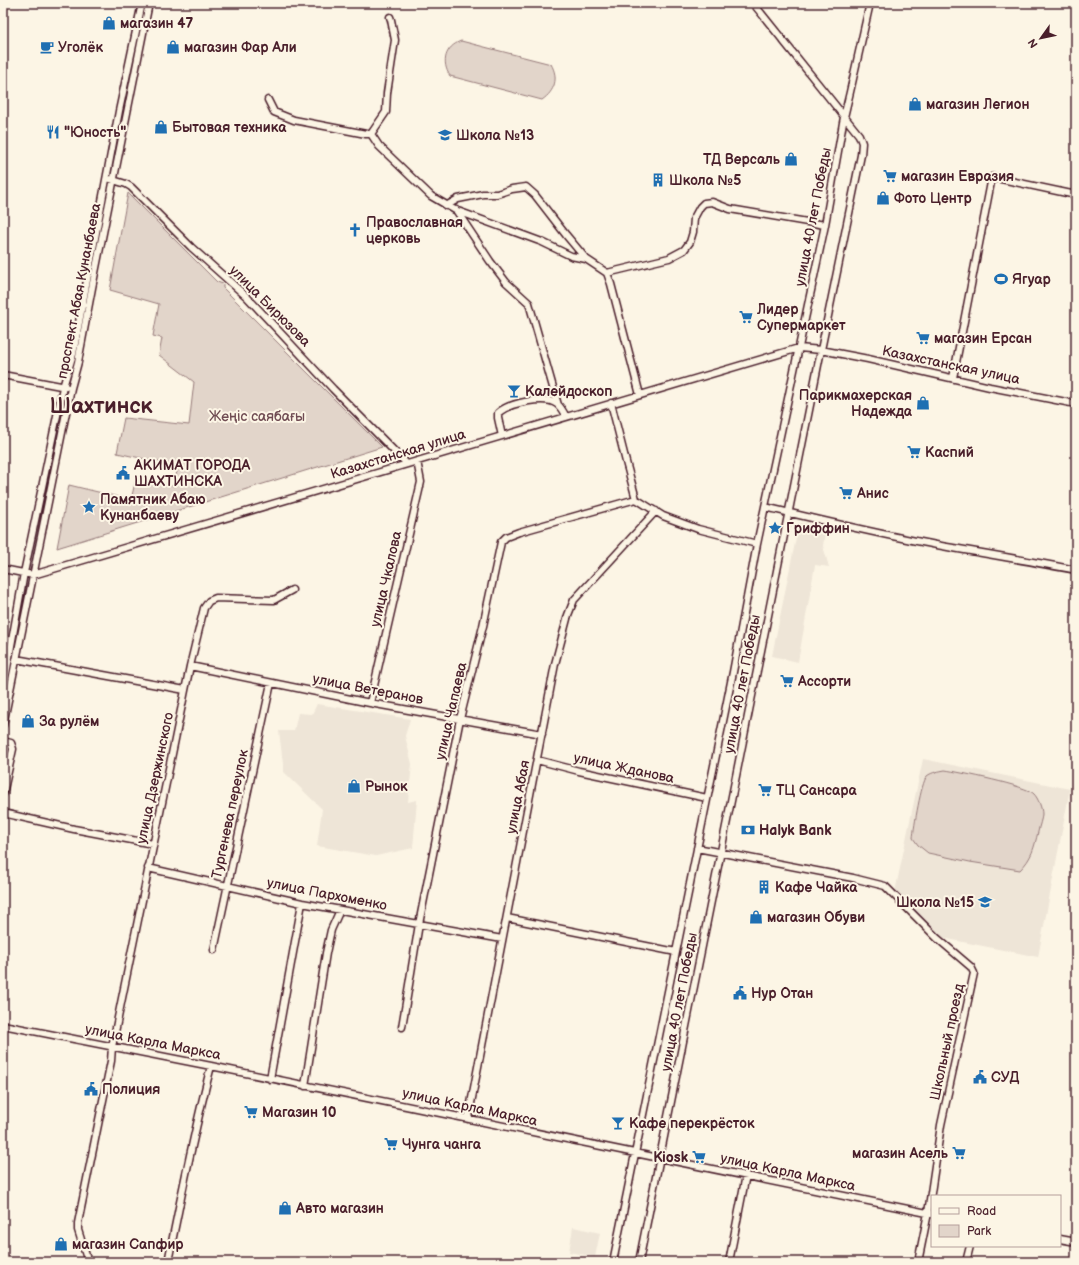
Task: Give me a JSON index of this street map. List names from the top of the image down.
{
  "streets": {
    "street": [
      "улица 40 лет Победы",
      "проспект Абая Кунанбаева",
      "улица Бирюзова",
      "Казахстанская улица",
      "улица Чкалова",
      "улица Ветеранов",
      "улица Чапаева",
      "улица Жданова",
      "улица Дзержинского",
      "улица Абая",
      "Тургенева переулок",
      "улица Пархоменко",
      "улица Карла Маркса",
      "Школьный проезд"
    ]
  },
  "crossings": [
    ["улица 40 лет Победы", "Казахстанская улица"],
    ["улица 40 лет Победы", "улица Жданова"],
    ["улица 40 лет Победы", "улица Карла Маркса"],
    ["улица 40 лет Победы", "Школьный проезд"],
    ["проспект Абая Кунанбаева", "улица Бирюзова"],
    ["проспект Абая Кунанбаева", "Казахстанская улица"],
    ["улица Бирюзова", "Казахстанская улица"],
    ["Казахстанская улица", "улица Чкалова"],
    ["улица Чкалова", "улица Ветеранов"],
    ["улица Ветеранов", "улица Чапаева"],
    ["улица Ветеранов", "улица Дзержинского"],
    ["улица Ветеранов", "улица Абая"],
    ["улица Ветеранов", "Тургенева переулок"],
    ["улица Чапаева", "улица Пархоменко"],
    ["улица Жданова", "улица Абая"],
    ["улица Дзержинского", "улица Пархоменко"],
    ["улица Дзержинского", "улица Карла Маркса"],
    ["улица Абая", "улица Пархоменко"],
    ["улица Абая", "улица Карла Маркса"],
    ["Тургенева переулок", "улица Пархоменко"],
    ["улица Карла Маркса", "Школьный проезд"]
  ],
  "districts": ["Шахтинск"],
  "parks": ["Жеңіс саябағы"],
  "places": {
    "shop": [
      "магазин 47",
      "магазин Фар Али",
      "магазин Легион",
      "Бытовая техника",
      "ТД Версаль",
      "Фото Центр",
      "Парикмахерская Надежда",
      "За рулём",
      "Рынок",
      "магазин Обуви",
      "Авто магазин",
      "магазин Сапфир"
    ],
    "cafe": ["Уголёк"],
    "restaurant": ["\"Юность\""],
    "school or university": ["Школа №13", "Школа №15"],
    "supermarket": [
      "магазин Евразия",
      "Лидер Супермаркет",
      "магазин Ерсан",
      "Каспий",
      "Анис",
      "Ассорти",
      "ТЦ Сансара",
      "Магазин 10",
      "Чунга чанга",
      "магазин Асель",
      "Kiosk"
    ],
    "building": ["Школа №5", "Кафе Чайка"],
    "church": ["Православная церковь"],
    "sports": ["Ягуар"],
    "bar": ["Калейдоскоп", "Кафе перекрёсток"],
    "public building": [
      "АКИМАТ ГОРОДА ШАХТИНСКА",
      "Нур Отан",
      "СУД",
      "Полиция"
    ],
    "place": ["Памятник Абаю Кунанбаеву", "Гриффин"],
    "bank": ["Halyk Bank"]
  },
  "legend": ["Road", "Park"],
  "north": "bottom left"
}
